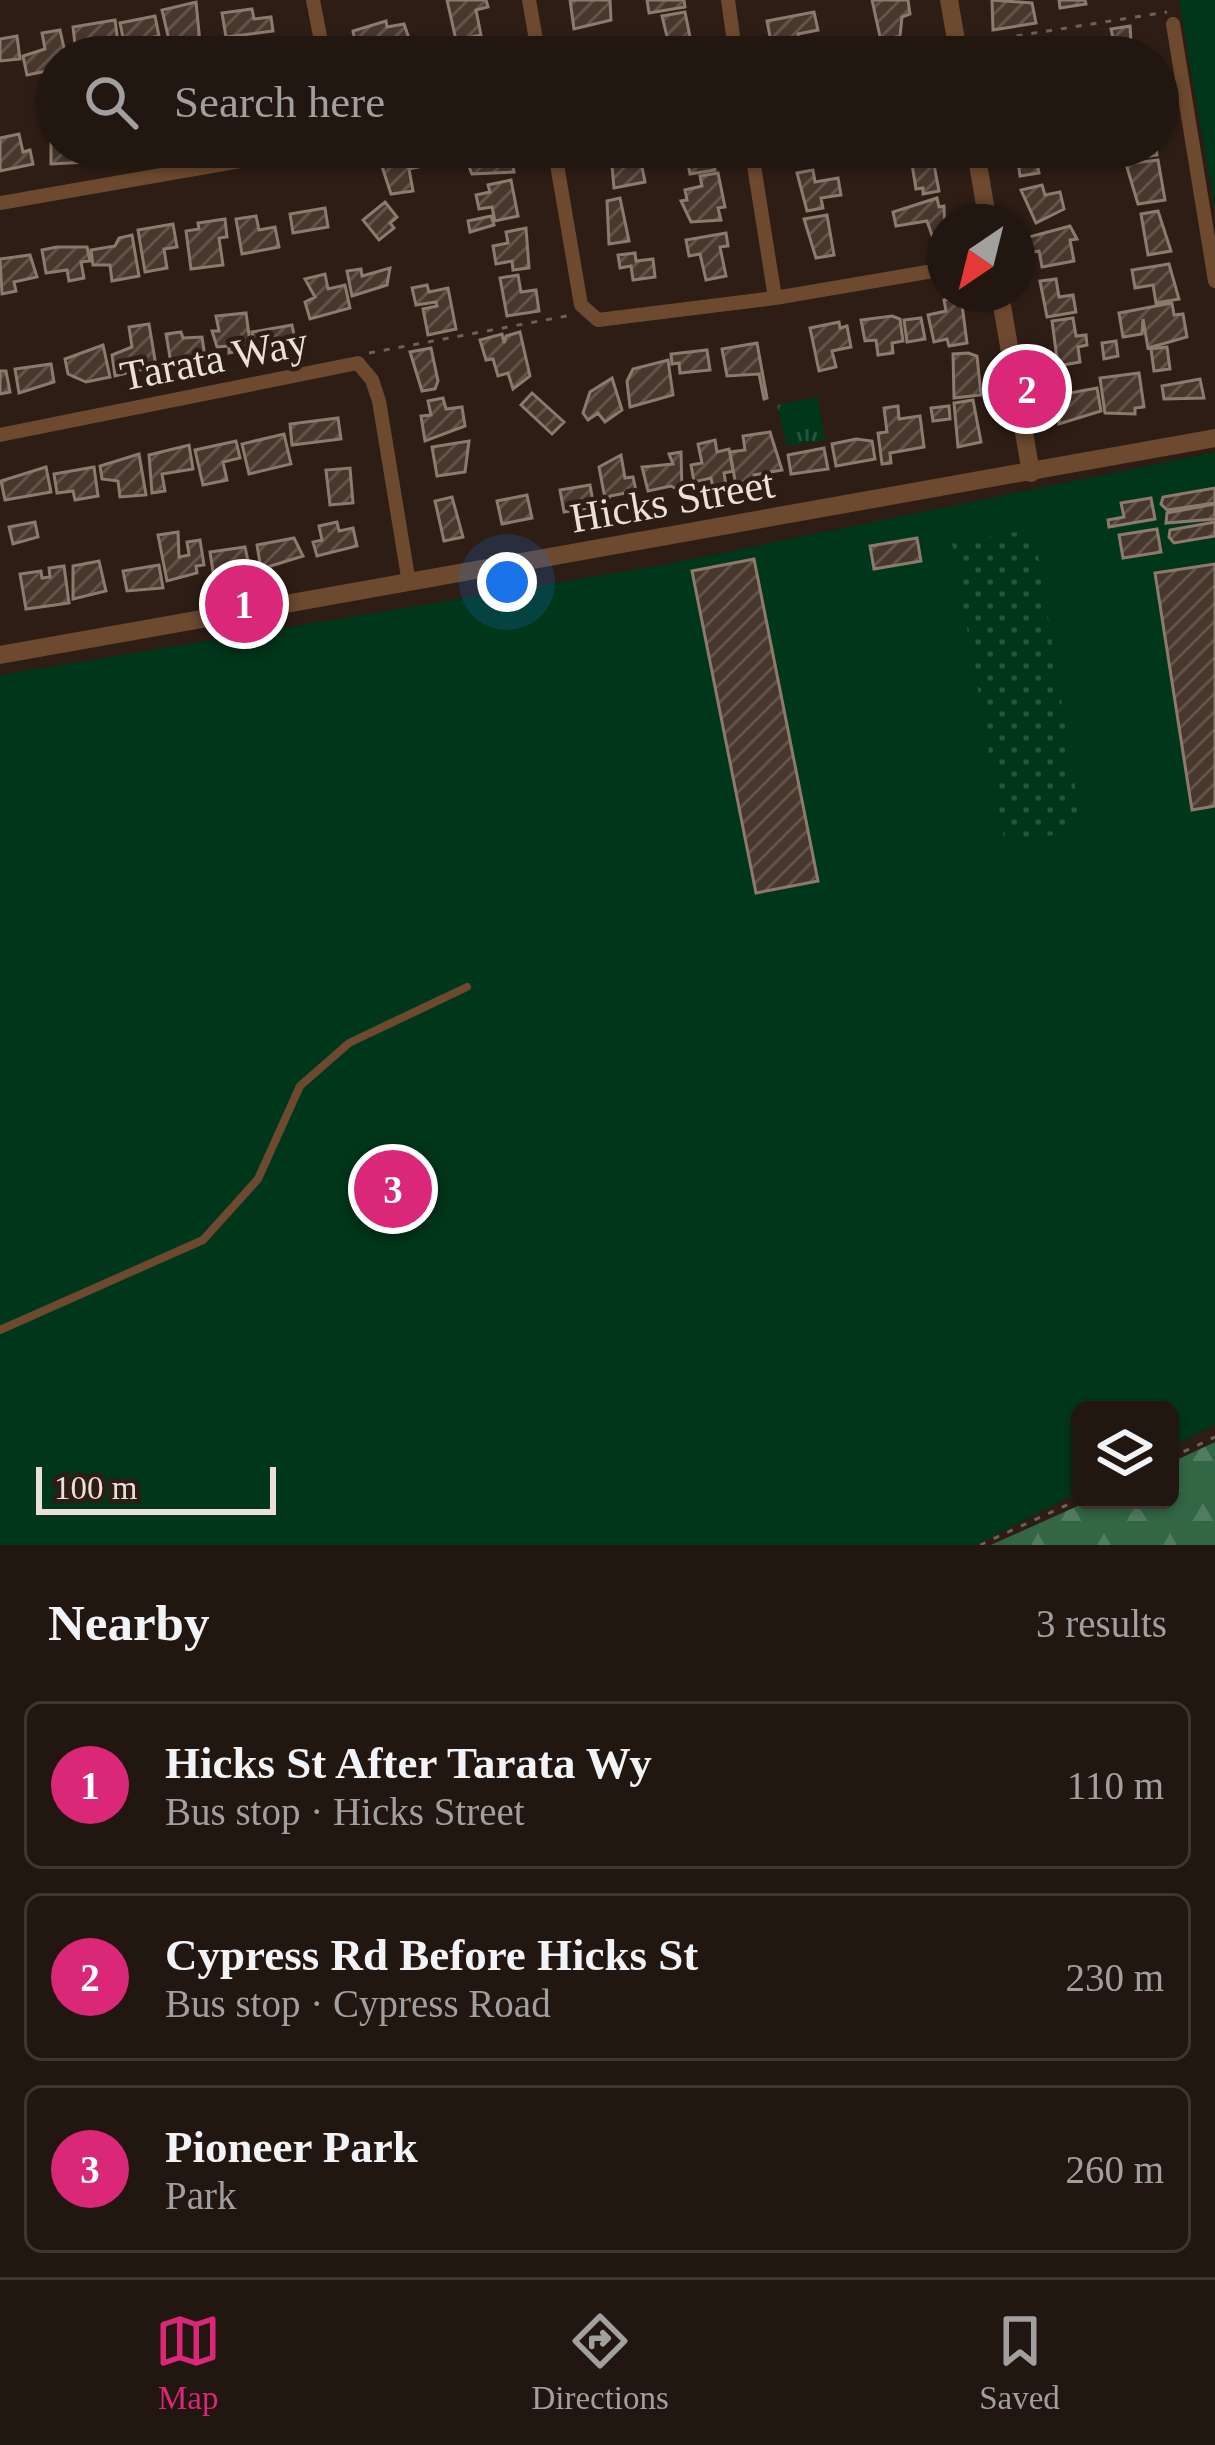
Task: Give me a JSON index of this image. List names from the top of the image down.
{
  "streets": {
    "street": ["Tarata Way", "Hicks Street"]
  },
  "crossings": [
    ["Tarata Way", "Hicks Street"]
  ],
  "scale_bar": "100 m",
  "north": "bottom left",
  "page": {
    "search": "Search here",
    "pins": ["2", "1", "3"],
    "scale": "100 m",
    "heading": ["Nearby", "3 results"],
    "list": [
      {
        "mark": "1",
        "name": "Hicks St After Tarata Wy",
        "note": "Bus stop · Hicks Street",
        "value": "110 m"
      },
      {
        "mark": "2",
        "name": "Cypress Rd Before Hicks St",
        "note": "Bus stop · Cypress Road",
        "value": "230 m"
      },
      {
        "mark": "3",
        "name": "Pioneer Park",
        "note": "Park",
        "value": "260 m"
      }
    ],
    "nav": ["Map", "Directions", "Saved"]
  }
}
